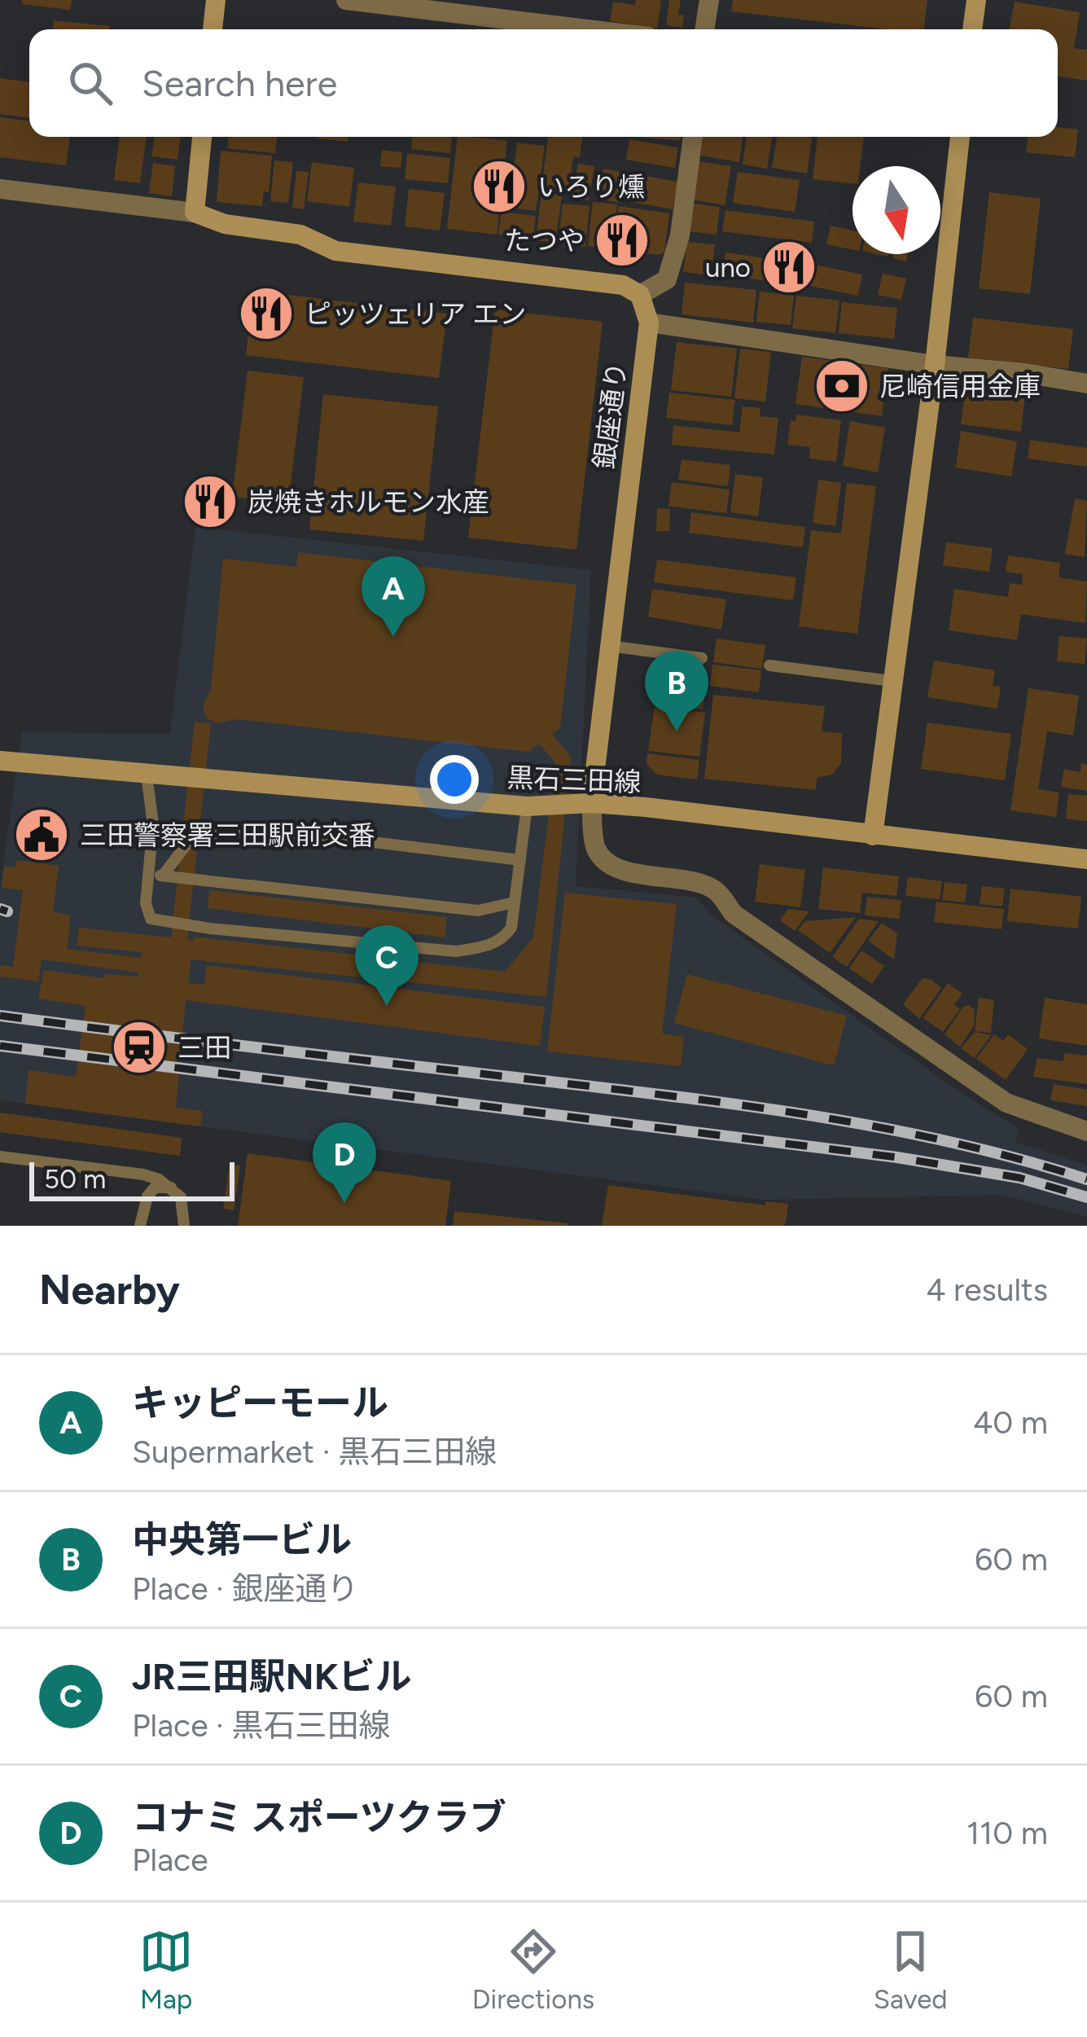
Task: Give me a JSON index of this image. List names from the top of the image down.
{
  "streets": {
    "street": ["銀座通り", "黒石三田線"]
  },
  "crossings": [
    ["銀座通り", "黒石三田線"]
  ],
  "places": {
    "restaurant": [
      "いろり燻",
      "たつや",
      "uno",
      "ピッツェリア エン",
      "炭焼きホルモン水産"
    ],
    "bank": ["尼崎信用金庫"],
    "public building": ["三田警察署三田駅前交番"],
    "station": ["三田"]
  },
  "scale_bar": "50 m",
  "north": "bottom",
  "page": {
    "search": "Search here",
    "pins": [
      "A",
      "B",
      "C",
      "D"
    ],
    "scale": "50 m",
    "heading": ["Nearby", "4 results"],
    "list": [
      {
        "mark": "A",
        "name": "キッピーモール",
        "note": "Supermarket · 黒石三田線",
        "value": "40 m"
      },
      {
        "mark": "B",
        "name": "中央第一ビル",
        "note": "Place · 銀座通り",
        "value": "60 m"
      },
      {
        "mark": "C",
        "name": "JR三田駅NKビル",
        "note": "Place · 黒石三田線",
        "value": "60 m"
      },
      {
        "mark": "D",
        "name": "コナミ スポーツクラブ",
        "note": "Place",
        "value": "110 m"
      }
    ],
    "nav": ["Map", "Directions", "Saved"]
  }
}
